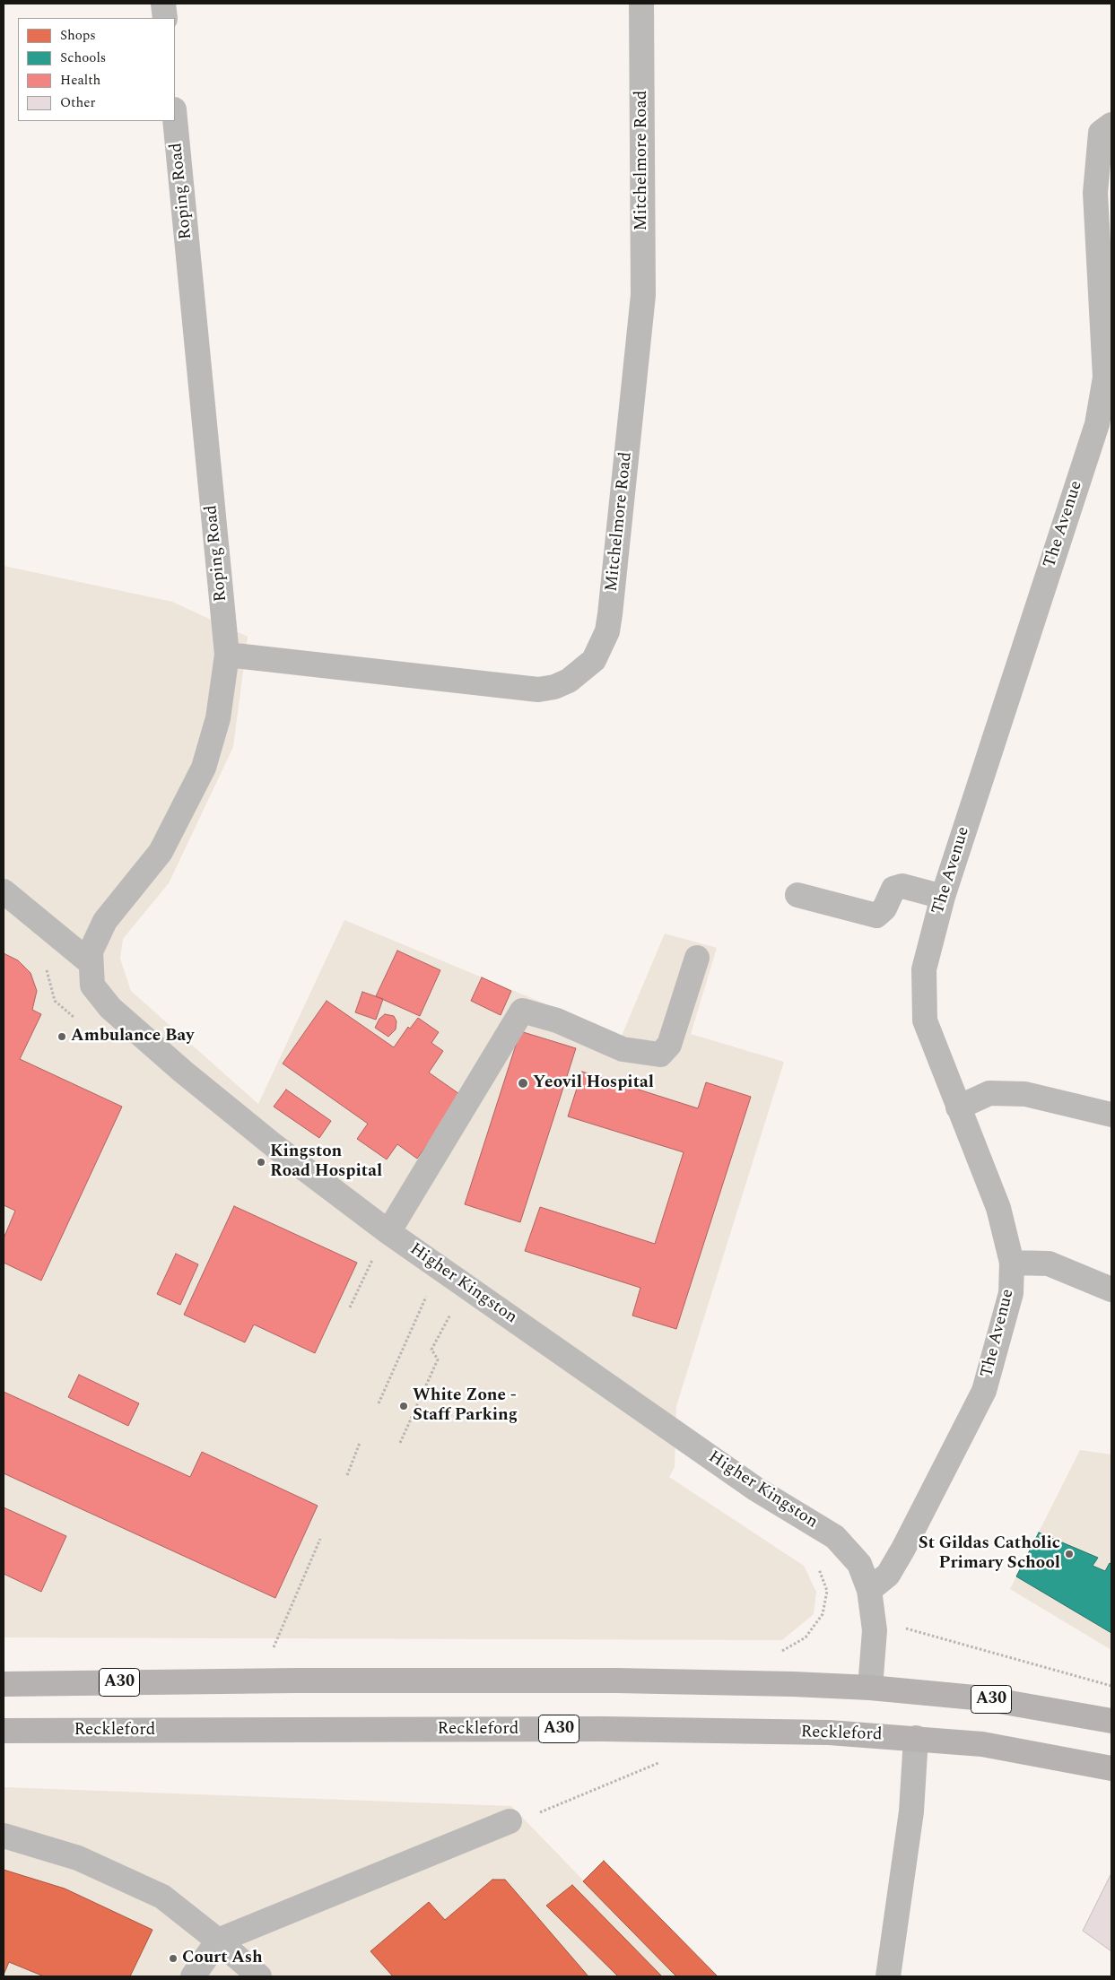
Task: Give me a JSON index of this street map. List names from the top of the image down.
{
  "streets": {
    "main road": ["A30", "Reckleford"],
    "street": [
      "Mitchelmore Road",
      "Roping Road",
      "The Avenue",
      "Higher Kingston"
    ]
  },
  "crossings": [
    ["Mitchelmore Road", "Roping Road"],
    ["Roping Road", "Higher Kingston"],
    ["The Avenue", "Higher Kingston"],
    ["Higher Kingston", "A30"]
  ],
  "places": [
    "Ambulance Bay",
    "Yeovil Hospital",
    "Kingston Road Hospital",
    "White Zone - Staff Parking",
    "St Gildas Catholic Primary School",
    "Court Ash"
  ],
  "legend": [
    "Shops",
    "Schools",
    "Health",
    "Other"
  ]
}
